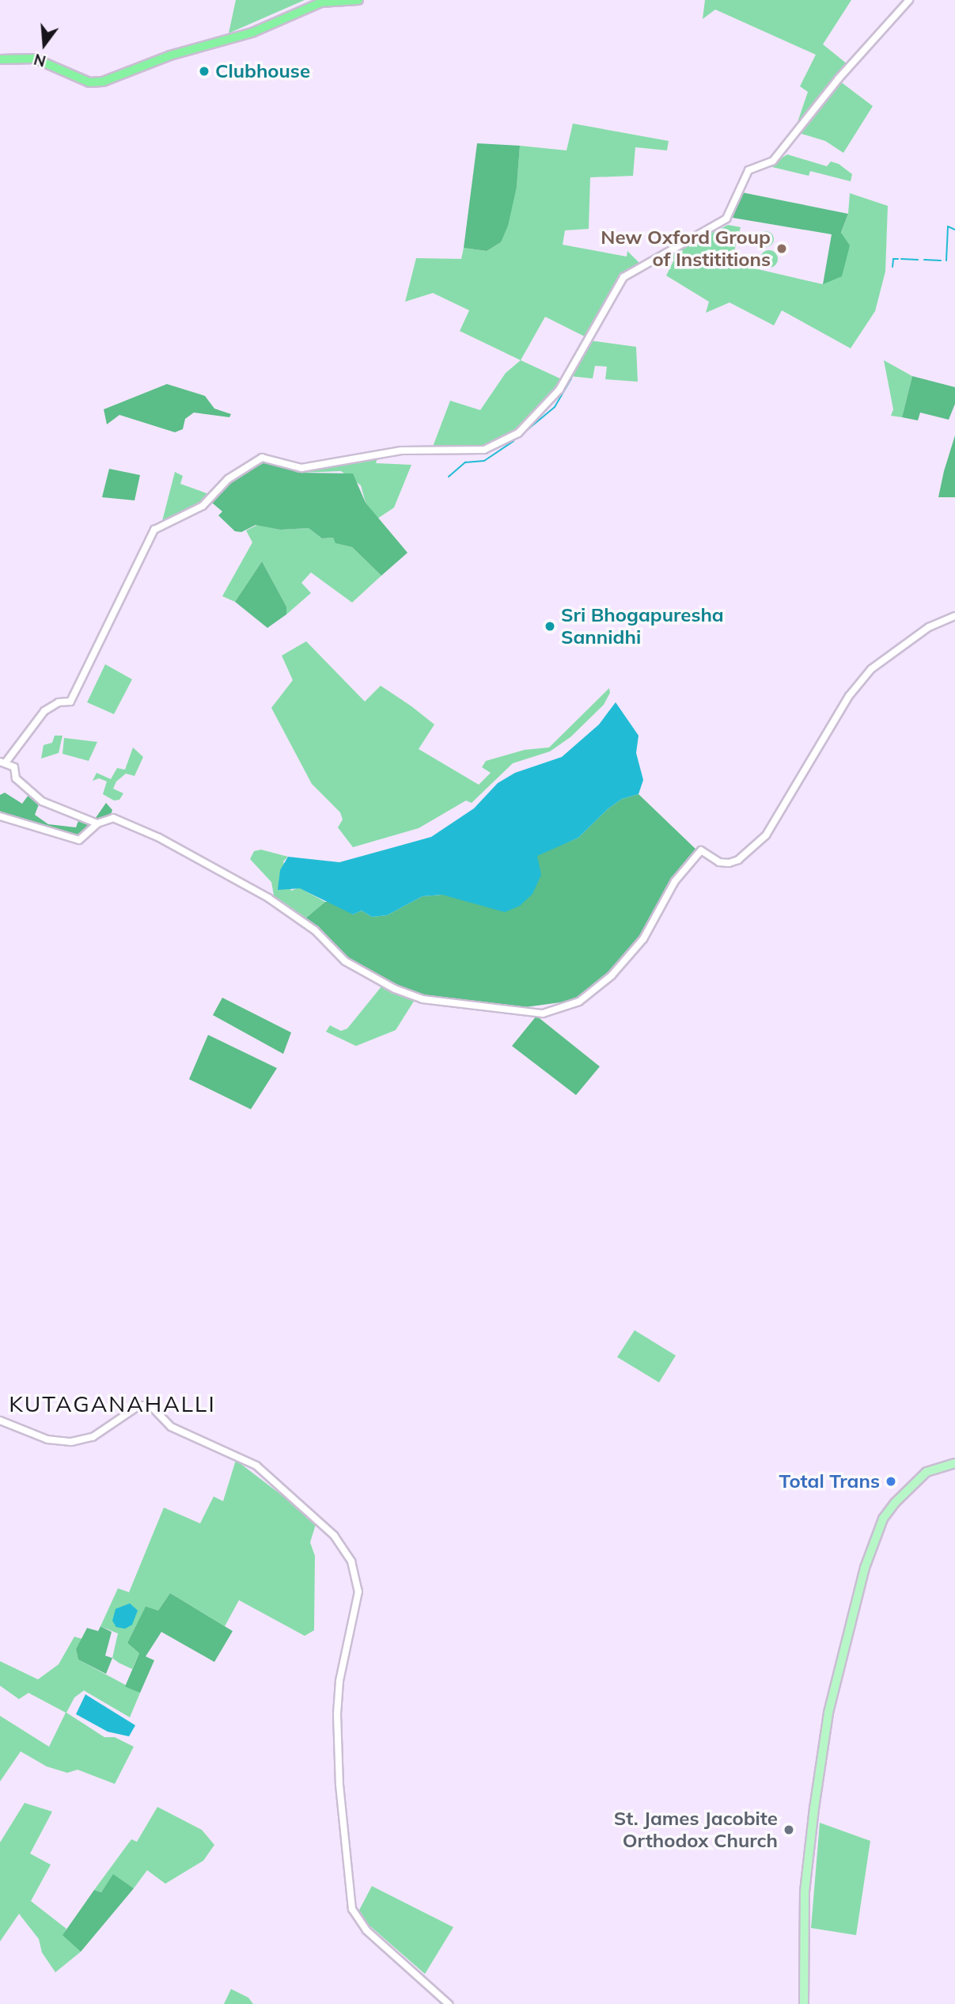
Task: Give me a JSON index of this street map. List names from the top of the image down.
{
  "districts": ["KUTAGANAHALLI"],
  "places": [
    "Clubhouse",
    "New Oxford Group of Instititions",
    "Sri Bhogapuresha Sannidhi",
    "Total Trans",
    "St. James Jacobite Orthodox Church"
  ],
  "north": "bottom"
}
